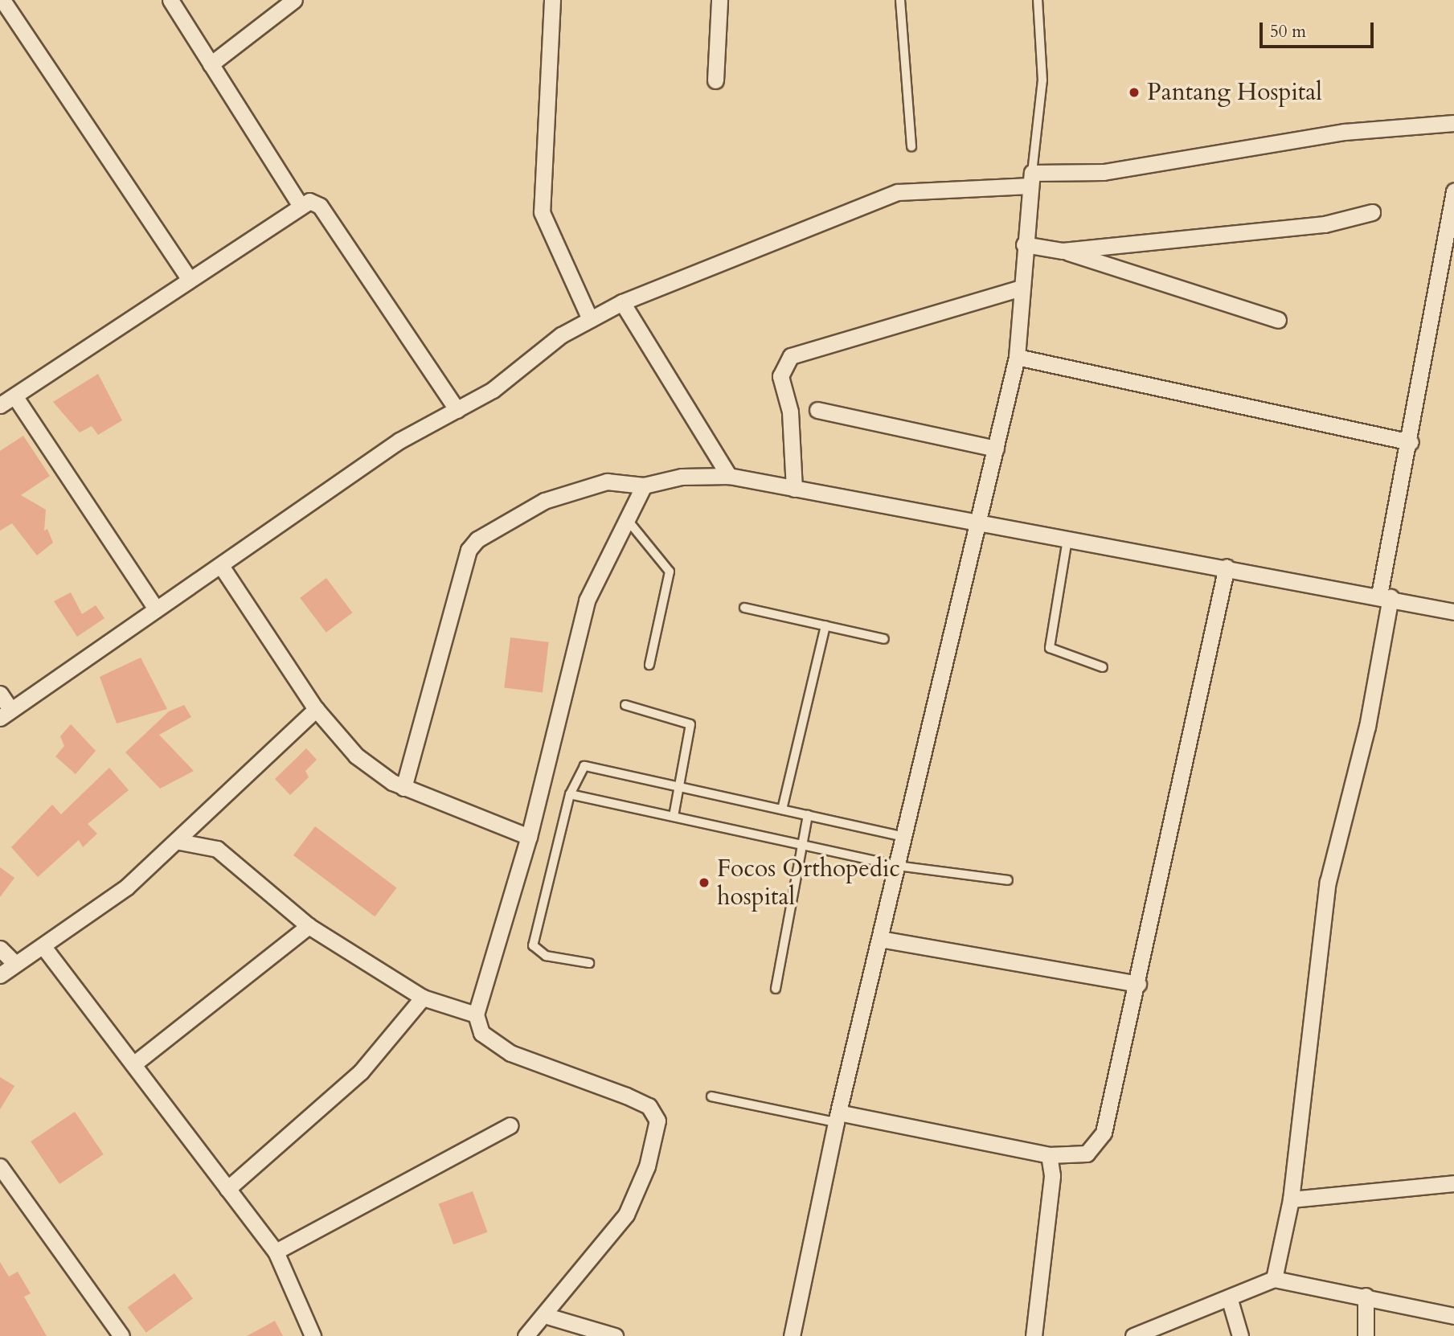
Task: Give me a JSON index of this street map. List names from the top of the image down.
{
  "places": ["Pantang Hospital", "Focos Orthopedic hospital"],
  "scale_bar": "50 m"
}
